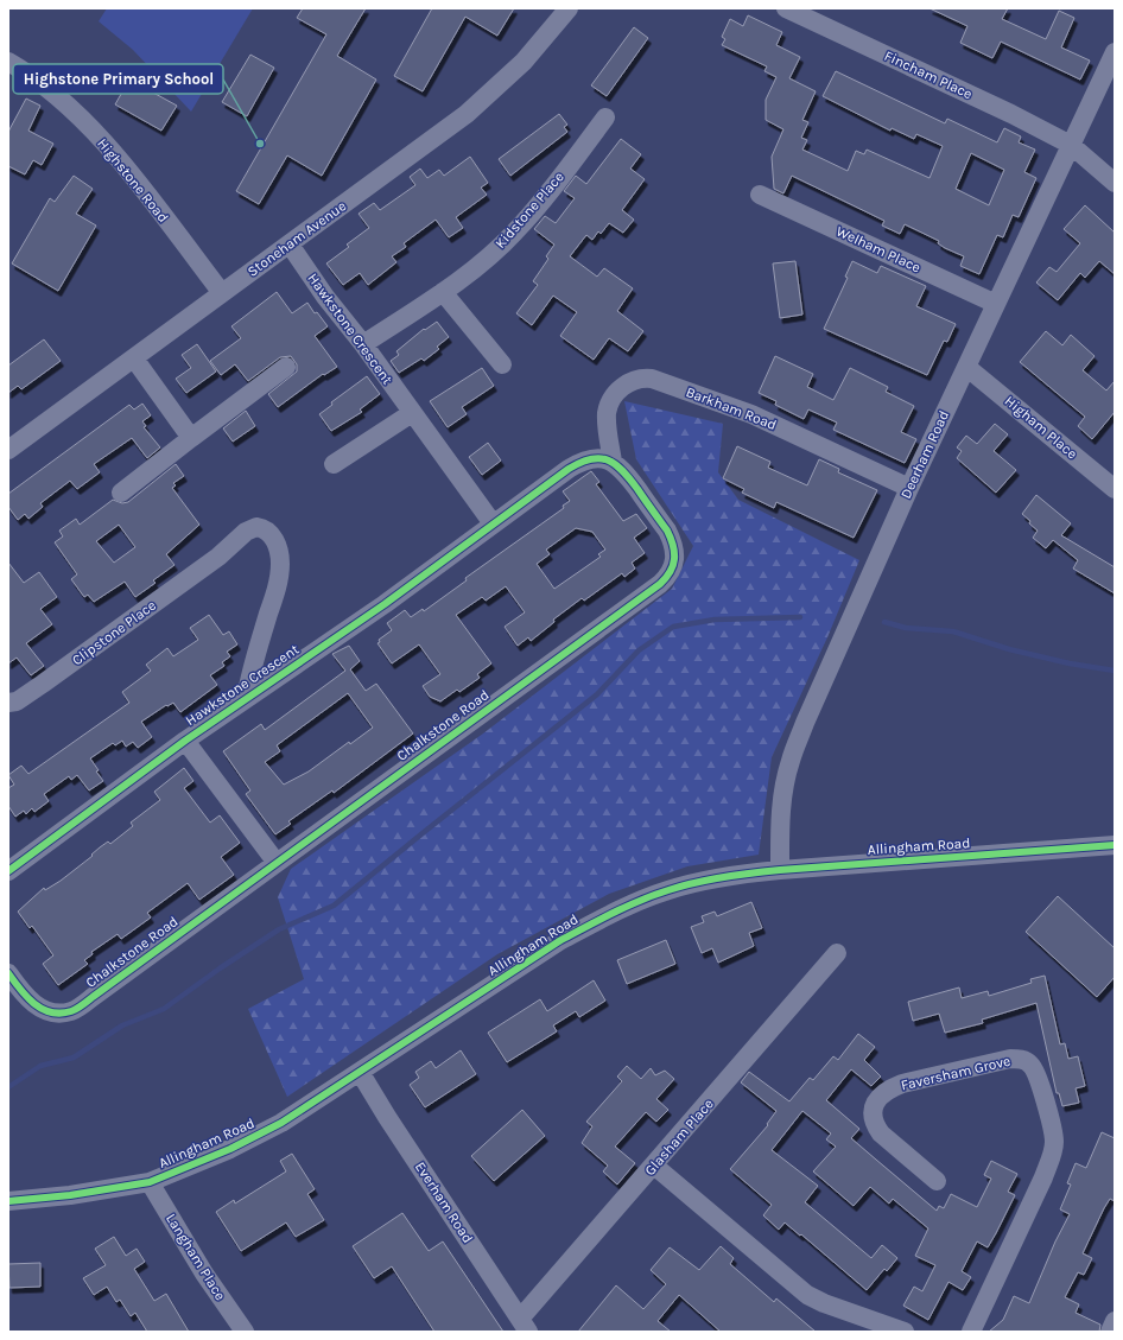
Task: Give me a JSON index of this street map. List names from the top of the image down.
{
  "streets": {
    "street": [
      "Fincham Place",
      "Highstone Road",
      "Kidstone Place",
      "Stoneham Avenue",
      "Welham Place",
      "Hawkstone Crescent",
      "Barkham Road",
      "Higham Place",
      "Deerham Road",
      "Clipstone Place",
      "Chalkstone Road",
      "Allingham Road",
      "Faversham Grove",
      "Glasham Place",
      "Everham Road",
      "Langham Place"
    ]
  },
  "crossings": [
    ["Fincham Place", "Deerham Road"],
    ["Highstone Road", "Stoneham Avenue"],
    ["Kidstone Place", "Hawkstone Crescent"],
    ["Stoneham Avenue", "Hawkstone Crescent"],
    ["Welham Place", "Deerham Road"],
    ["Hawkstone Crescent", "Clipstone Place"],
    ["Barkham Road", "Deerham Road"],
    ["Barkham Road", "Chalkstone Road"],
    ["Higham Place", "Deerham Road"],
    ["Deerham Road", "Allingham Road"],
    ["Allingham Road", "Everham Road"],
    ["Allingham Road", "Langham Place"],
    ["Glasham Place", "Everham Road"]
  ],
  "places": ["Highstone Primary School"]
}
